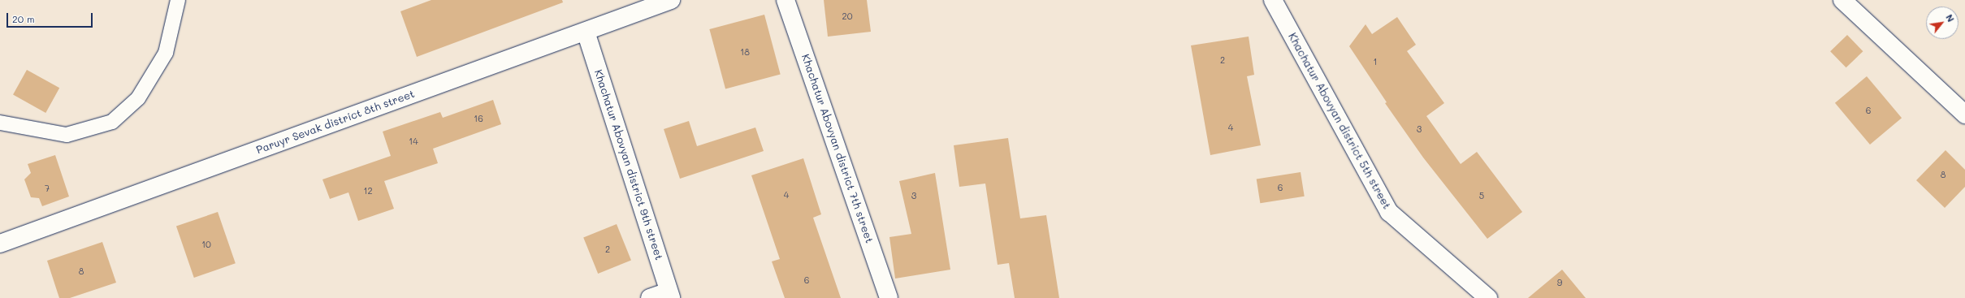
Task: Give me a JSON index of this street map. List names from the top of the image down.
{
  "streets": {
    "street": [
      "Khachatur Abovyan district 5th street",
      "Paruyr Sevak district 8th street",
      "Khachatur Abovyan district 7th street",
      "Khachatur Abovyan district 9th street"
    ]
  },
  "crossings": [
    ["Paruyr Sevak district 8th street", "Khachatur Abovyan district 9th street"]
  ],
  "house_numbers": [
    "20",
    "18",
    "2",
    "1",
    "6",
    "16",
    "4",
    "3",
    "14",
    "8",
    "6",
    "7",
    "12",
    "4",
    "3",
    "5",
    "10",
    "2",
    "8",
    "6",
    "9"
  ],
  "scale_bar": "20 m",
  "north": "top right"
}
